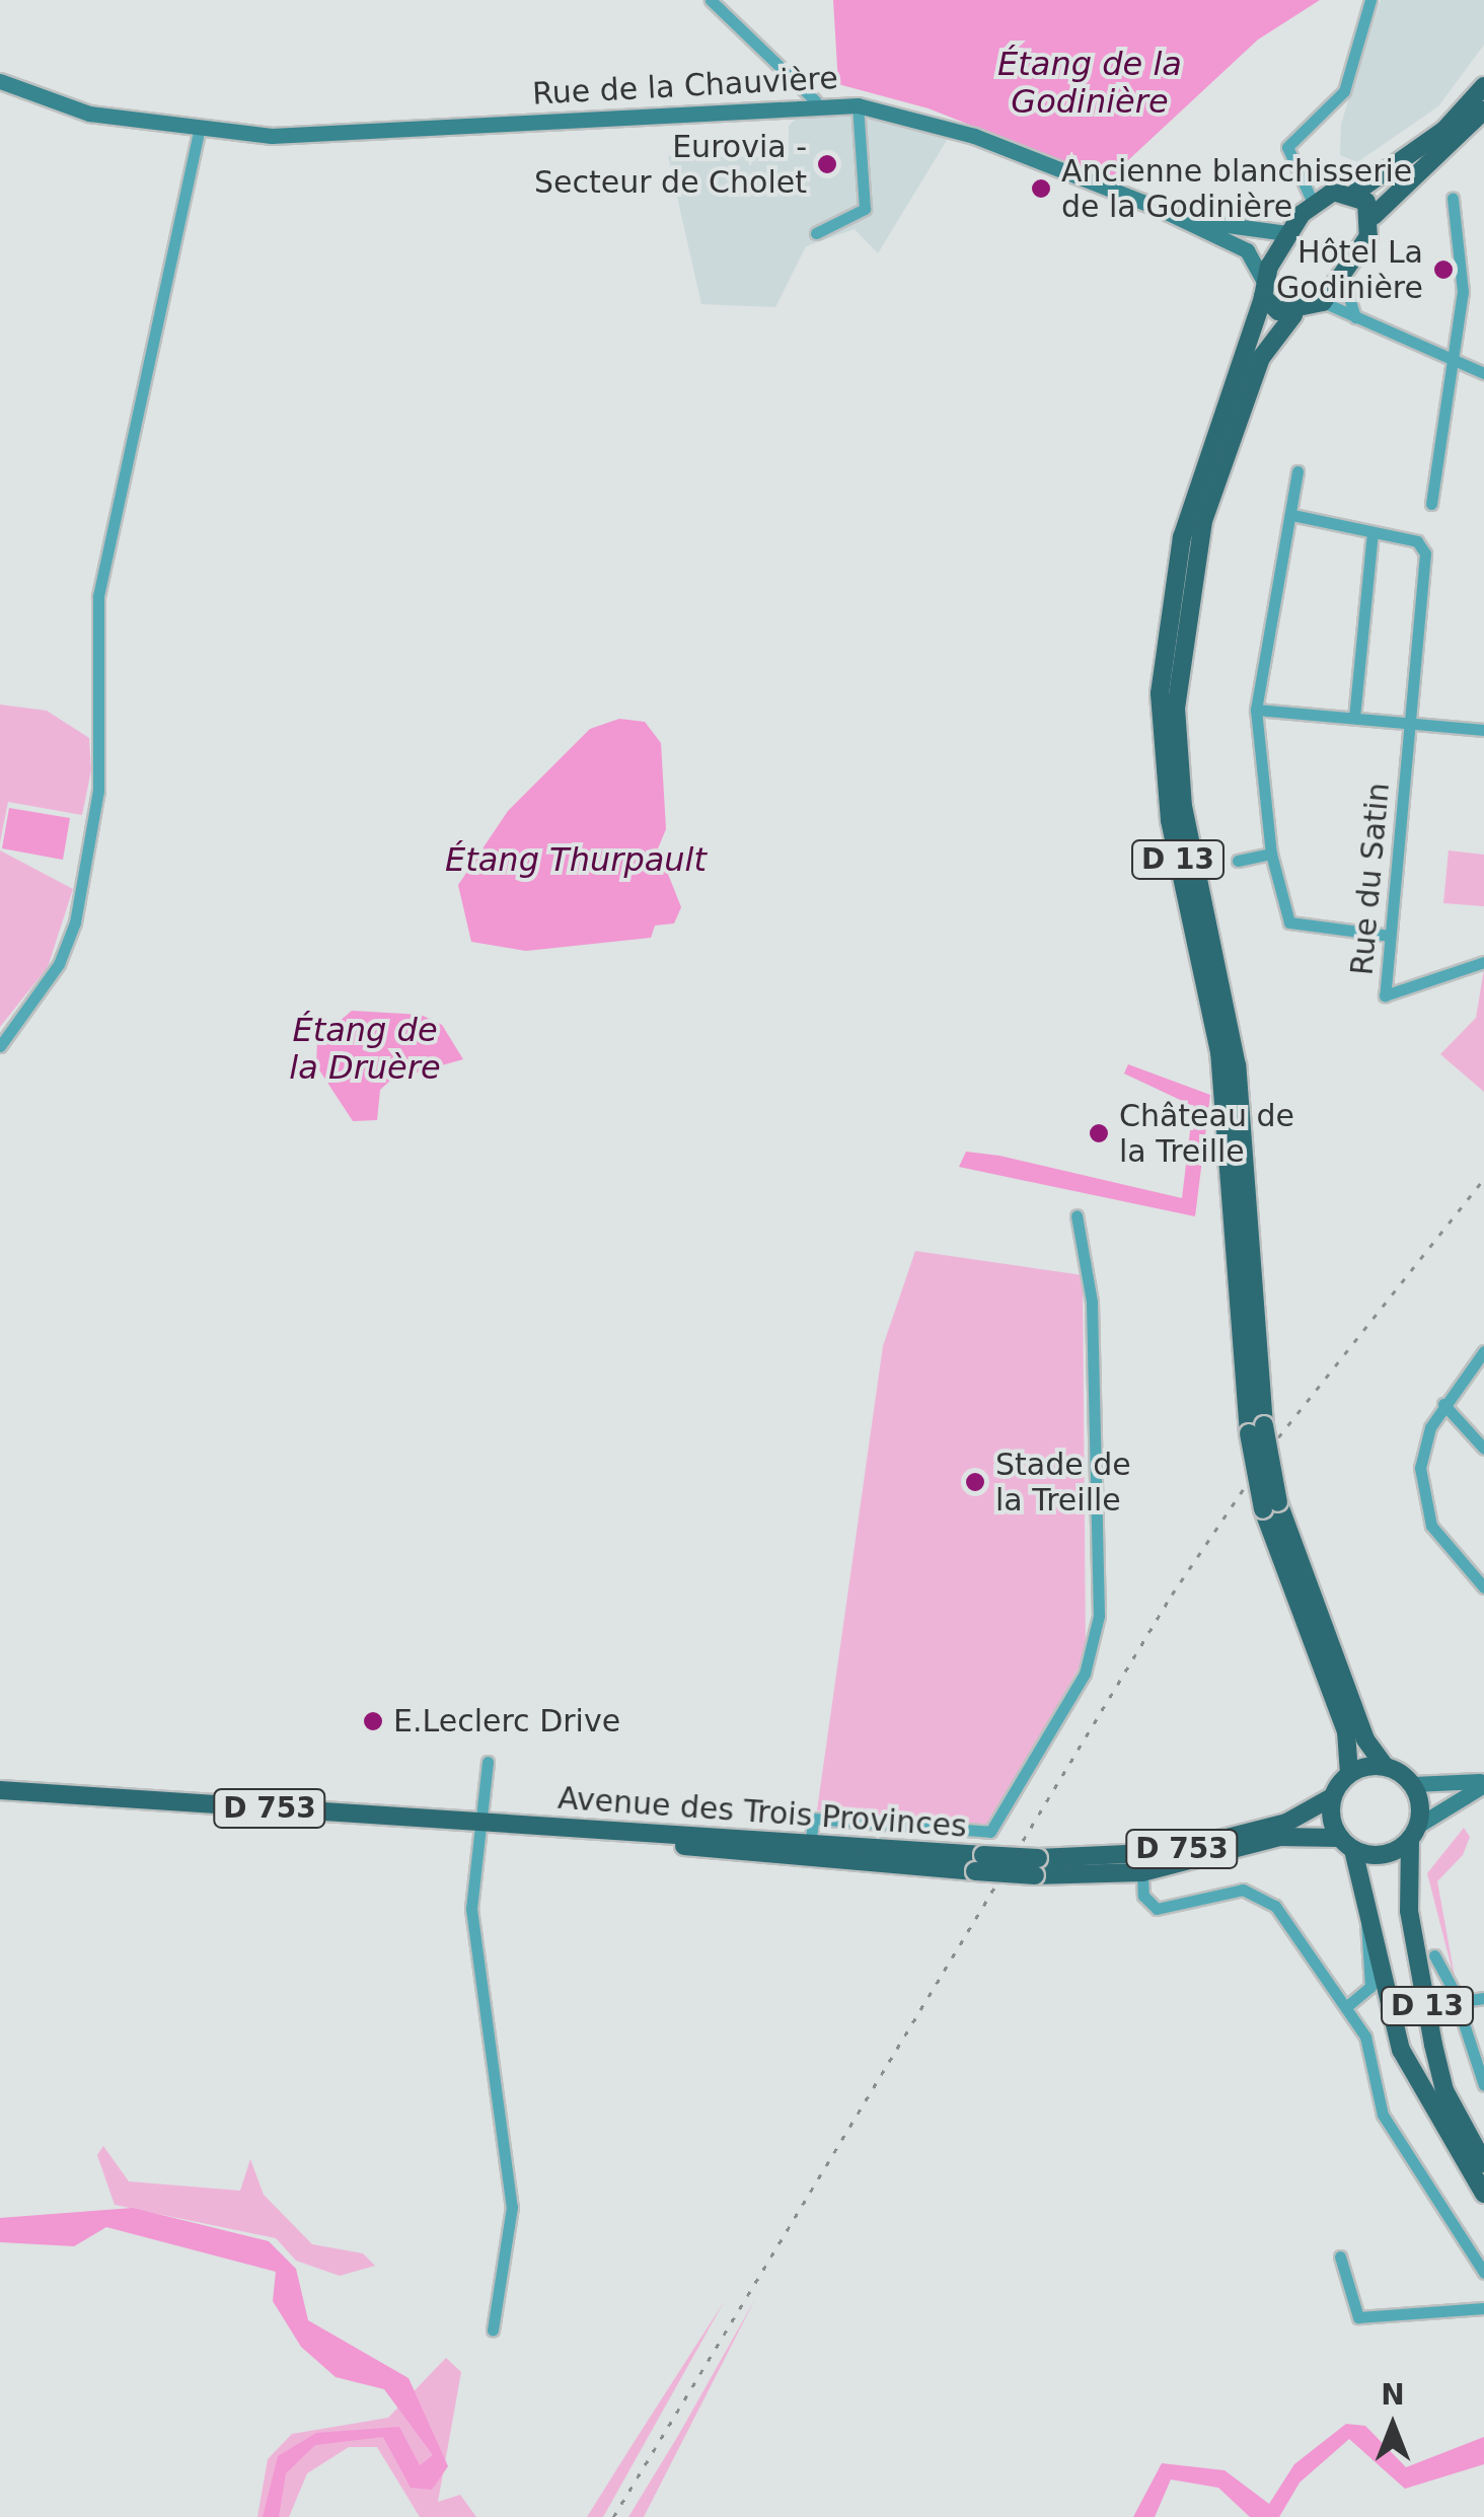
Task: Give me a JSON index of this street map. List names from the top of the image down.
{
  "streets": {
    "main road": [
      "Rue de la Chauvière",
      "D 13",
      "D 753",
      "Avenue des Trois Provinces"
    ],
    "street": ["Rue du Satin"]
  },
  "crossings": [
    ["Rue de la Chauvière", "D 13"],
    ["D 13", "D 753"],
    ["D 753", "Avenue des Trois Provinces"]
  ],
  "water": ["Étang de la Godinière", "Étang Thurpault", "Étang de la Druère"],
  "places": [
    "Eurovia - Secteur de Cholet",
    "Ancienne blanchisserie de la Godinière",
    "Hôtel La Godinière",
    "Château de la Treille",
    "Stade de la Treille",
    "E.Leclerc Drive"
  ],
  "north": "top"
}
